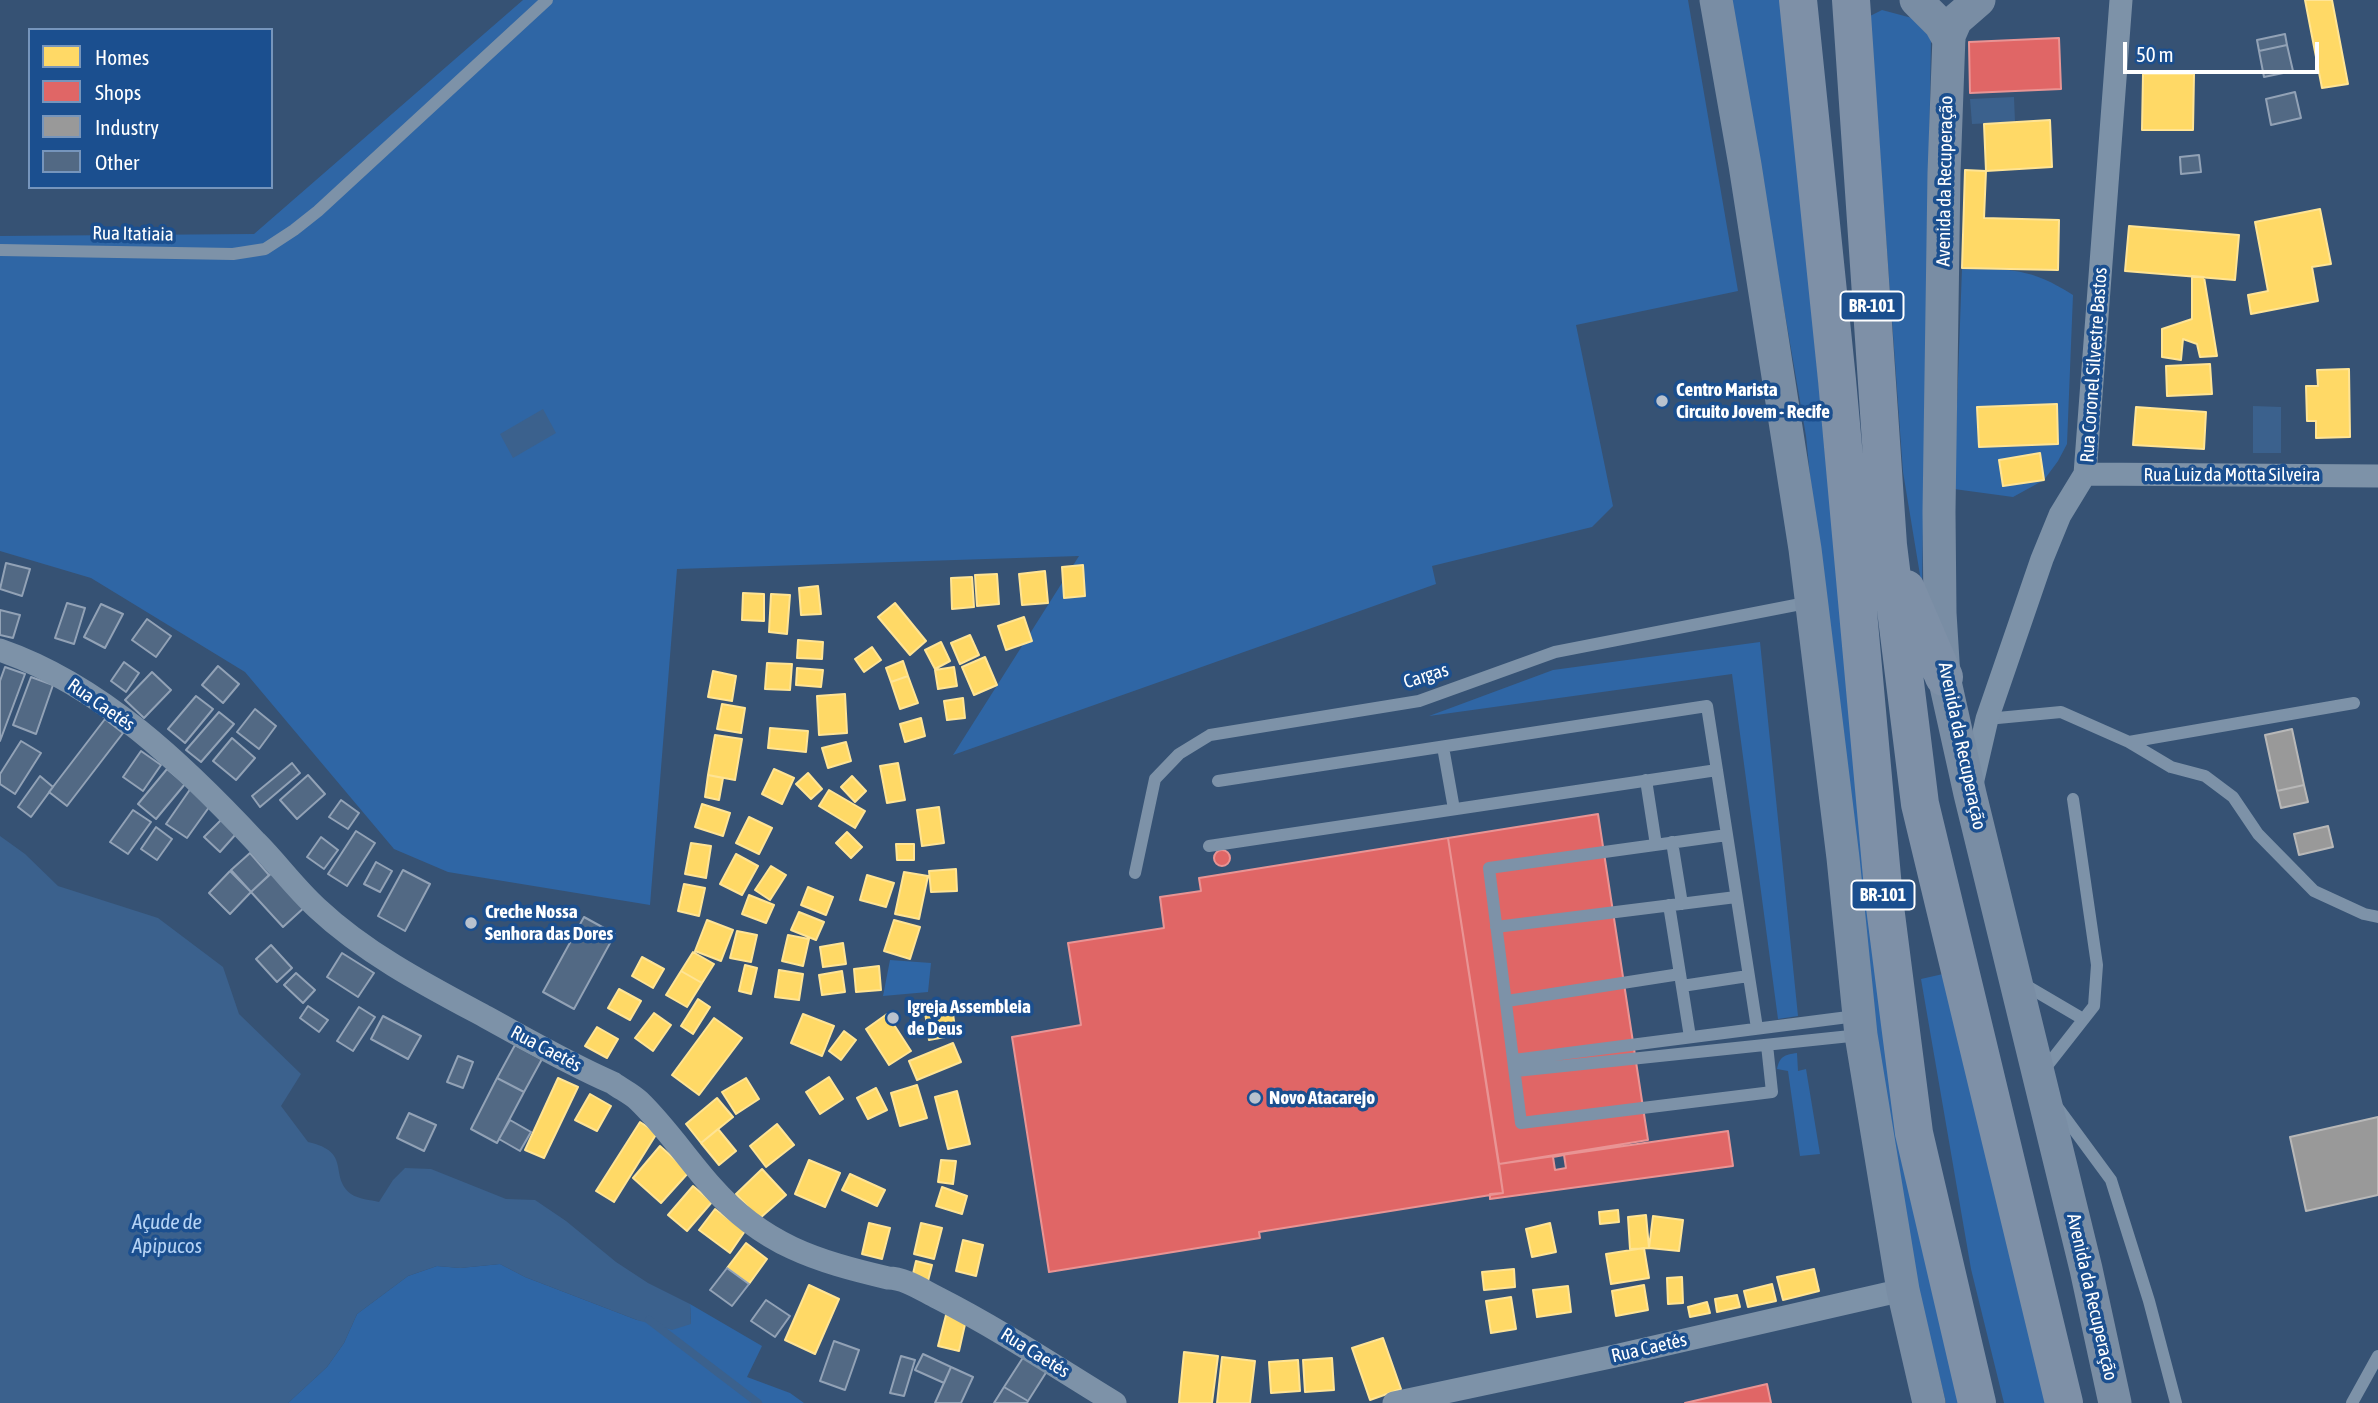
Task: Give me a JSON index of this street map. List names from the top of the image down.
{
  "streets": {
    "highway": ["BR-101"],
    "main road": ["Avenida da Recuperação"],
    "street": ["Rua Coronel Silvestre Bastos", "Rua Luiz da Motta Silveira", "Rua Caetés"],
    "lane": ["Rua Itatiaia", "Cargas"]
  },
  "crossings": [
    ["Avenida da Recuperação", "Rua Coronel Silvestre Bastos"],
    ["Rua Coronel Silvestre Bastos", "Rua Luiz da Motta Silveira"]
  ],
  "water": ["Açude de Apipucos"],
  "places": [
    "Centro Marista Circuito Jovem - Recife",
    "Creche Nossa Senhora das Dores",
    "Igreja Assembleia de Deus",
    "Novo Atacarejo"
  ],
  "legend": [
    "Homes",
    "Shops",
    "Industry",
    "Other"
  ],
  "scale_bar": "50 m"
}
